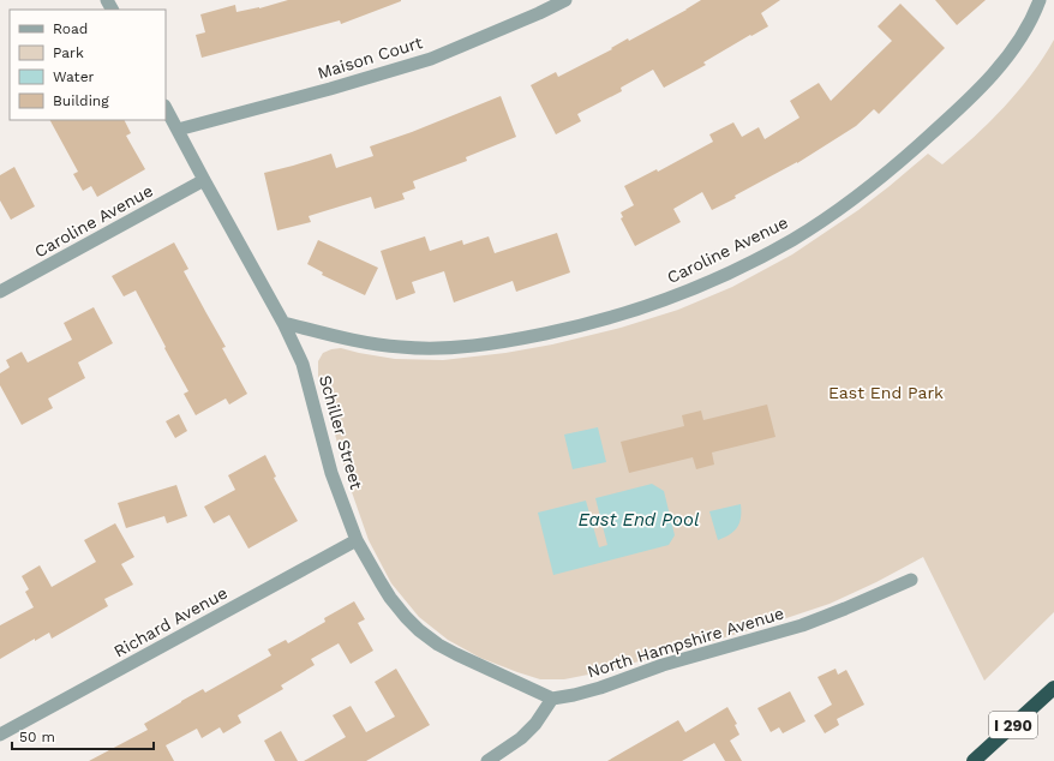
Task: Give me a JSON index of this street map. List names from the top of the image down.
{
  "streets": {
    "highway": ["I 290"],
    "street": [
      "Maison Court",
      "Caroline Avenue",
      "Schiller Street",
      "Richard Avenue",
      "North Hampshire Avenue"
    ]
  },
  "crossings": [
    ["Maison Court", "Schiller Street"],
    ["Caroline Avenue", "Schiller Street"],
    ["Schiller Street", "Richard Avenue"],
    ["Schiller Street", "North Hampshire Avenue"]
  ],
  "water": ["East End Pool"],
  "parks": ["East End Park"],
  "legend": [
    "Road",
    "Park",
    "Water",
    "Building"
  ],
  "scale_bar": "50 m"
}
